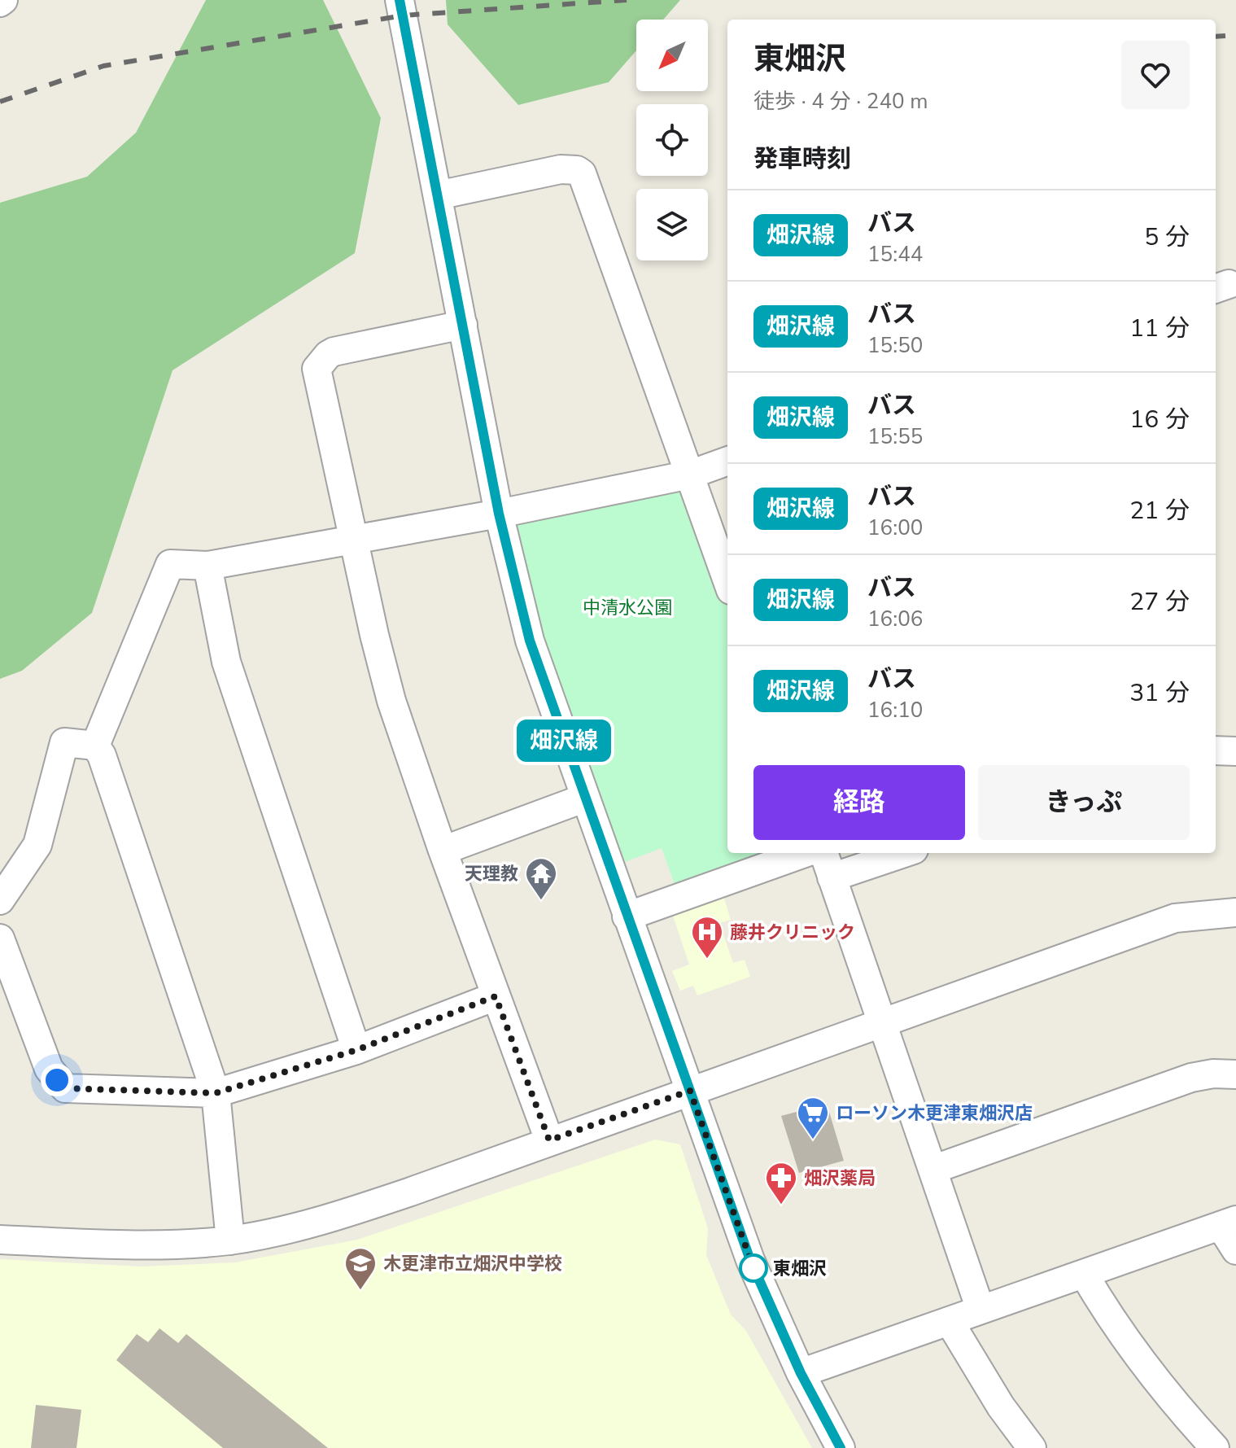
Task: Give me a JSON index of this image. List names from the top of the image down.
{
  "parks": ["中清水公園"],
  "places": {
    "temple": ["天理教"],
    "hospital": ["藤井クリニック"],
    "supermarket": ["ローソン木更津東畑沢店"],
    "pharmacy": ["畑沢薬局"],
    "other": ["東畑沢"],
    "school or university": ["木更津市立畑沢中学校"]
  },
  "lines": ["bus line 畑沢線"],
  "north": "bottom left",
  "page": {
    "on_map": "畑沢線",
    "heading": [
      ["東畑沢", "徒歩 · 4 分 · 240 m"],
      "発車時刻"
    ],
    "list": [
      {
        "mark": "畑沢線",
        "name": "バス",
        "note": "15:44",
        "value": "5 分"
      },
      {
        "mark": "畑沢線",
        "name": "バス",
        "note": "15:50",
        "value": "11 分"
      },
      {
        "mark": "畑沢線",
        "name": "バス",
        "note": "15:55",
        "value": "16 分"
      },
      {
        "mark": "畑沢線",
        "name": "バス",
        "note": "16:00",
        "value": "21 分"
      },
      {
        "mark": "畑沢線",
        "name": "バス",
        "note": "16:06",
        "value": "27 分"
      },
      {
        "mark": "畑沢線",
        "name": "バス",
        "note": "16:10",
        "value": "31 分"
      }
    ],
    "buttons": ["経路", "きっぷ"]
  }
}
